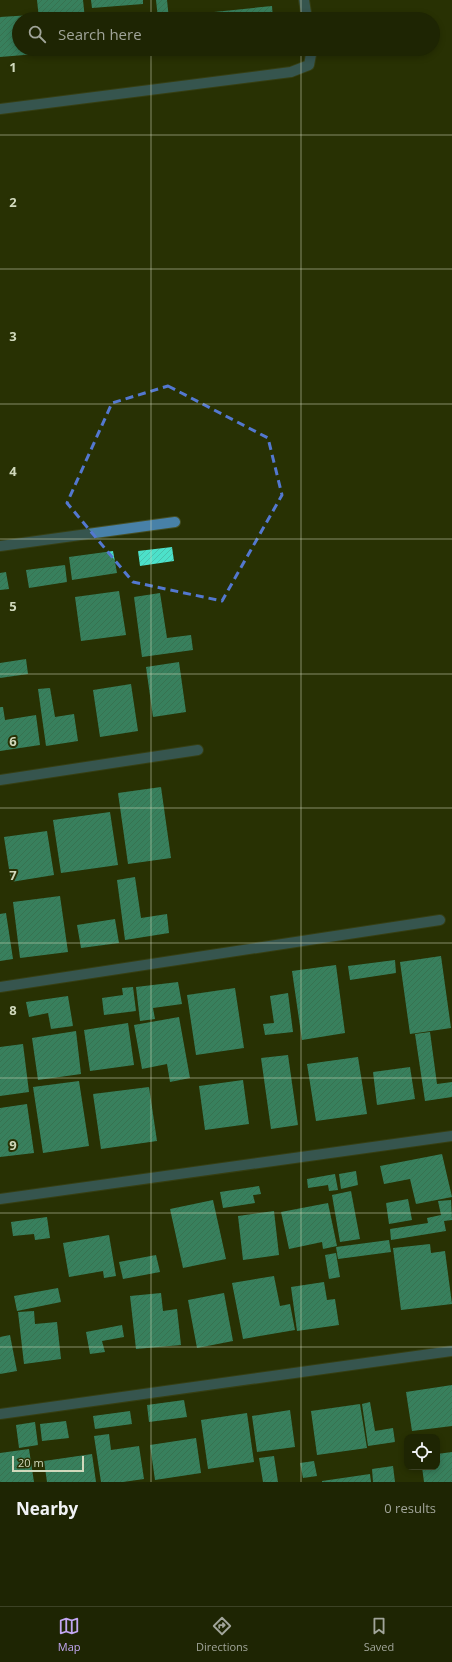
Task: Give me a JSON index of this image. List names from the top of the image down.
{
  "scale_bar": "20 m",
  "page": {
    "search": "Search here",
    "scale": "20 m",
    "heading": ["Nearby", "0 results"],
    "nav": ["Map", "Directions", "Saved"]
  },
  "grid": {
    "rows": [
      "1",
      "2",
      "3",
      "4",
      "5",
      "6",
      "7",
      "8",
      "9"
    ]
  }
}
